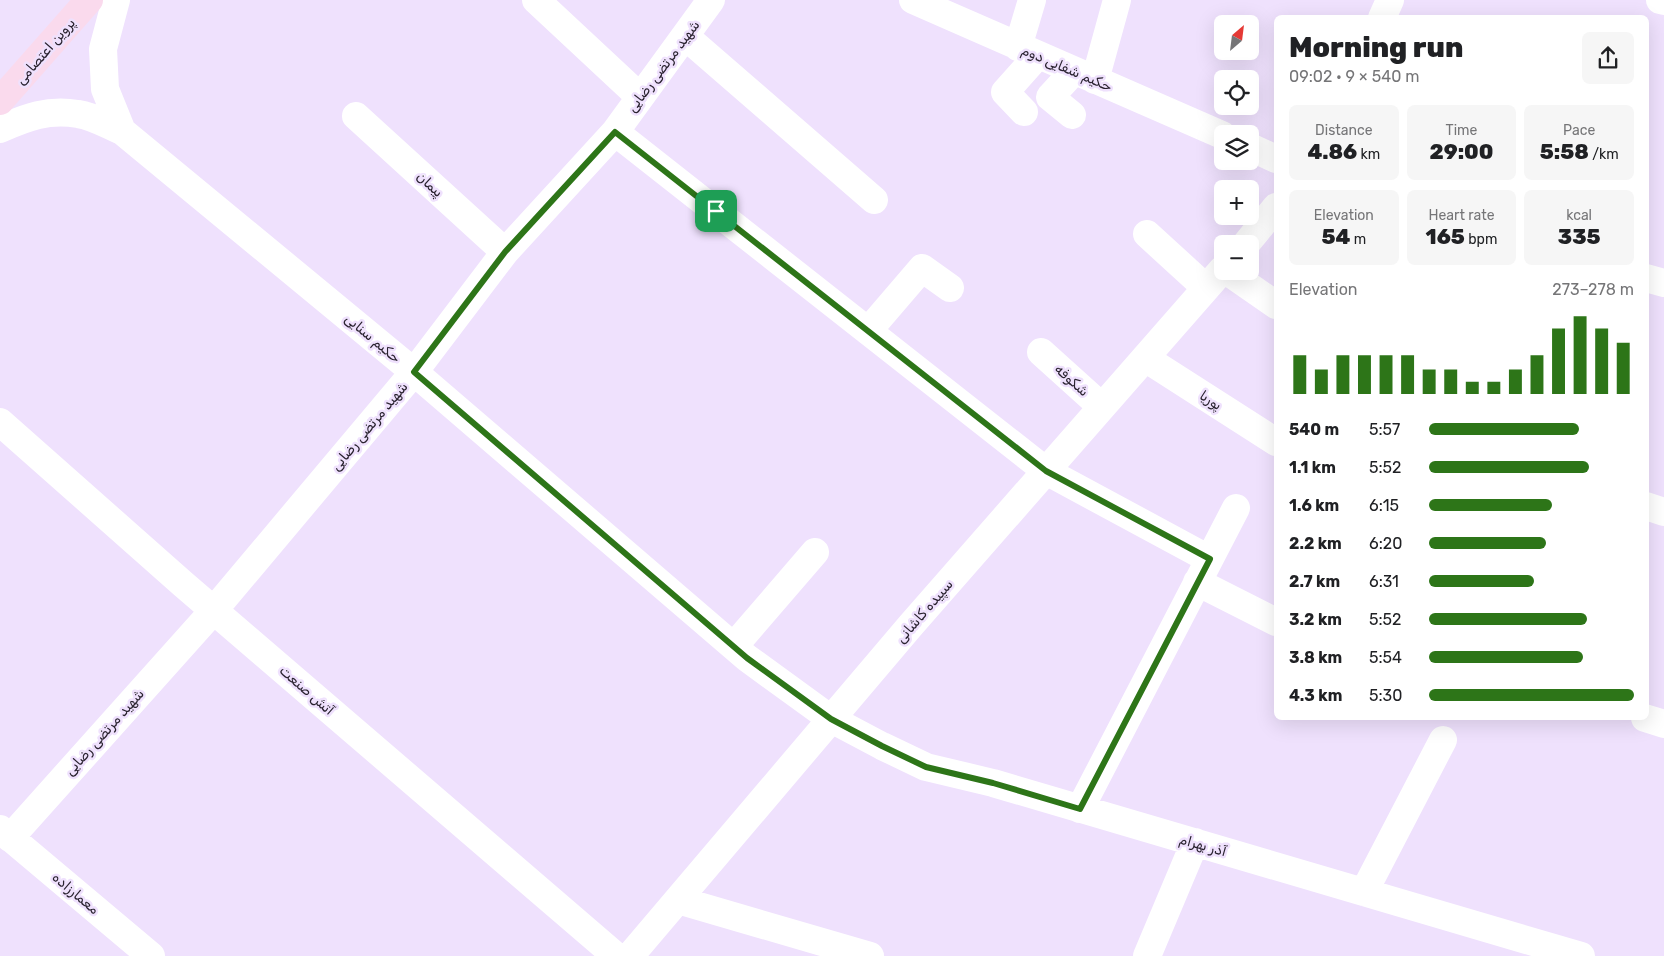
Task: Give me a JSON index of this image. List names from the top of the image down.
{
  "streets": {
    "main road": ["پروین اعتصامی"],
    "street": [
      "شهید مرتضی رضایی",
      "حکیم شفایی دوم",
      "پیمان",
      "حکیم سنایی",
      "شکوفه",
      "پوریا",
      "سپیده کاشانی",
      "آتش صنعت",
      "آذر بهرام",
      "معمارزاده"
    ]
  },
  "crossings": [
    ["شهید مرتضی رضایی", "پیمان"],
    ["شهید مرتضی رضایی", "حکیم سنایی"],
    ["شهید مرتضی رضایی", "آتش صنعت"],
    ["شهید مرتضی رضایی", "معمارزاده"],
    ["حکیم سنایی", "سپیده کاشانی"],
    ["حکیم سنایی", "آذر بهرام"],
    ["شکوفه", "سپیده کاشانی"],
    ["پوریا", "سپیده کاشانی"],
    ["سپیده کاشانی", "آذر بهرام"]
  ],
  "north": "top right",
  "page": {
    "map_buttons": ["+", "−"],
    "heading": ["Morning run", "09:02 · 9 × 540 m"],
    "stats": [
      ["Distance", "4.86 km"],
      ["Time", "29:00"],
      ["Pace", "5:58 /km"],
      ["Elevation", "54 m"],
      ["Heart rate", "165 bpm"],
      ["kcal", "335"]
    ],
    "chart": ["Elevation", "273–278 m"],
    "list": [
      {
        "name": "540 m",
        "note": "5:57"
      },
      {
        "name": "1.1 km",
        "note": "5:52"
      },
      {
        "name": "1.6 km",
        "note": "6:15"
      },
      {
        "name": "2.2 km",
        "note": "6:20"
      },
      {
        "name": "2.7 km",
        "note": "6:31"
      },
      {
        "name": "3.2 km",
        "note": "5:52"
      },
      {
        "name": "3.8 km",
        "note": "5:54"
      },
      {
        "name": "4.3 km",
        "note": "5:30"
      }
    ]
  }
}
